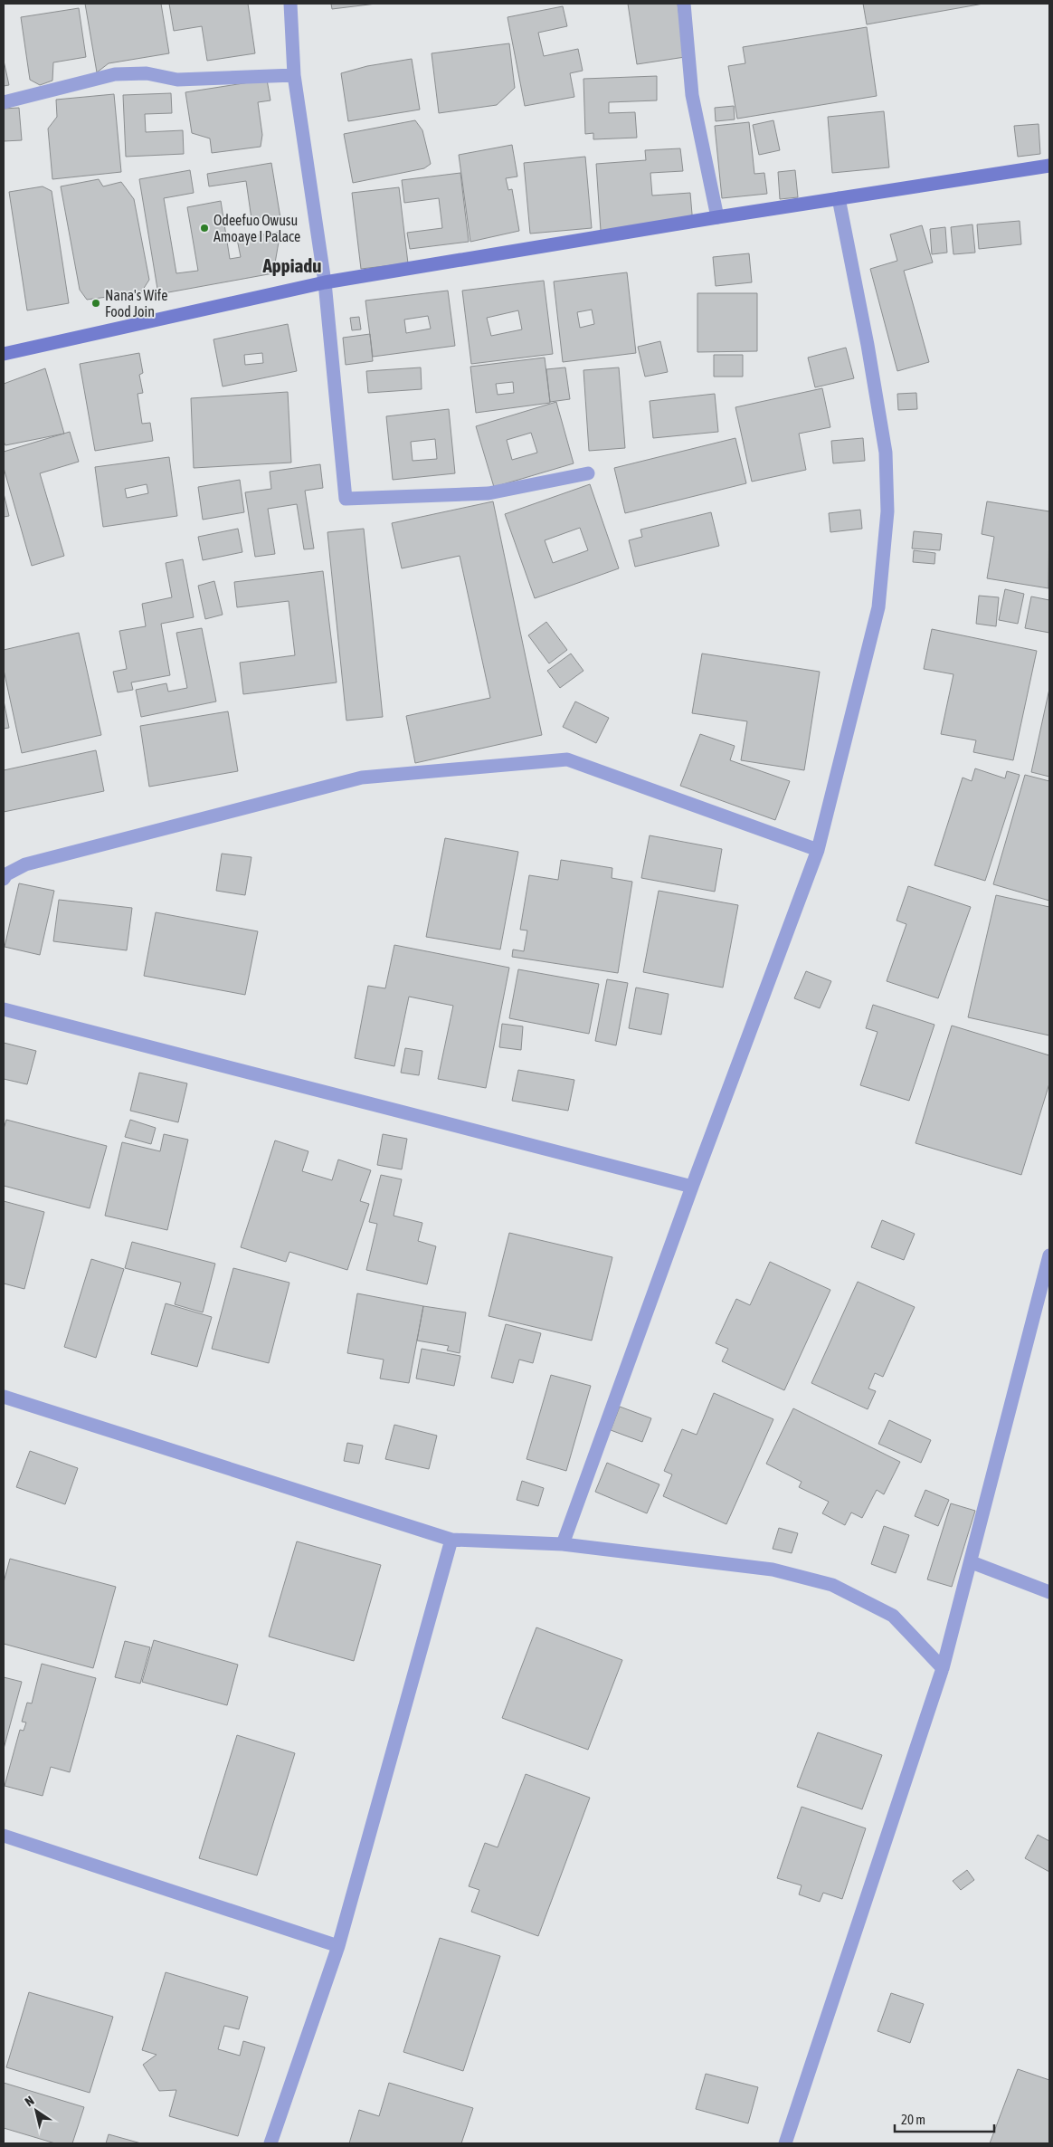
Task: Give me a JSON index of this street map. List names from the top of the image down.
{
  "districts": ["Appiadu"],
  "places": ["Odeefuo Owusu Amoaye I Palace", "Nana's Wife Food Join"],
  "scale_bar": "20 m",
  "north": "top left"
}
